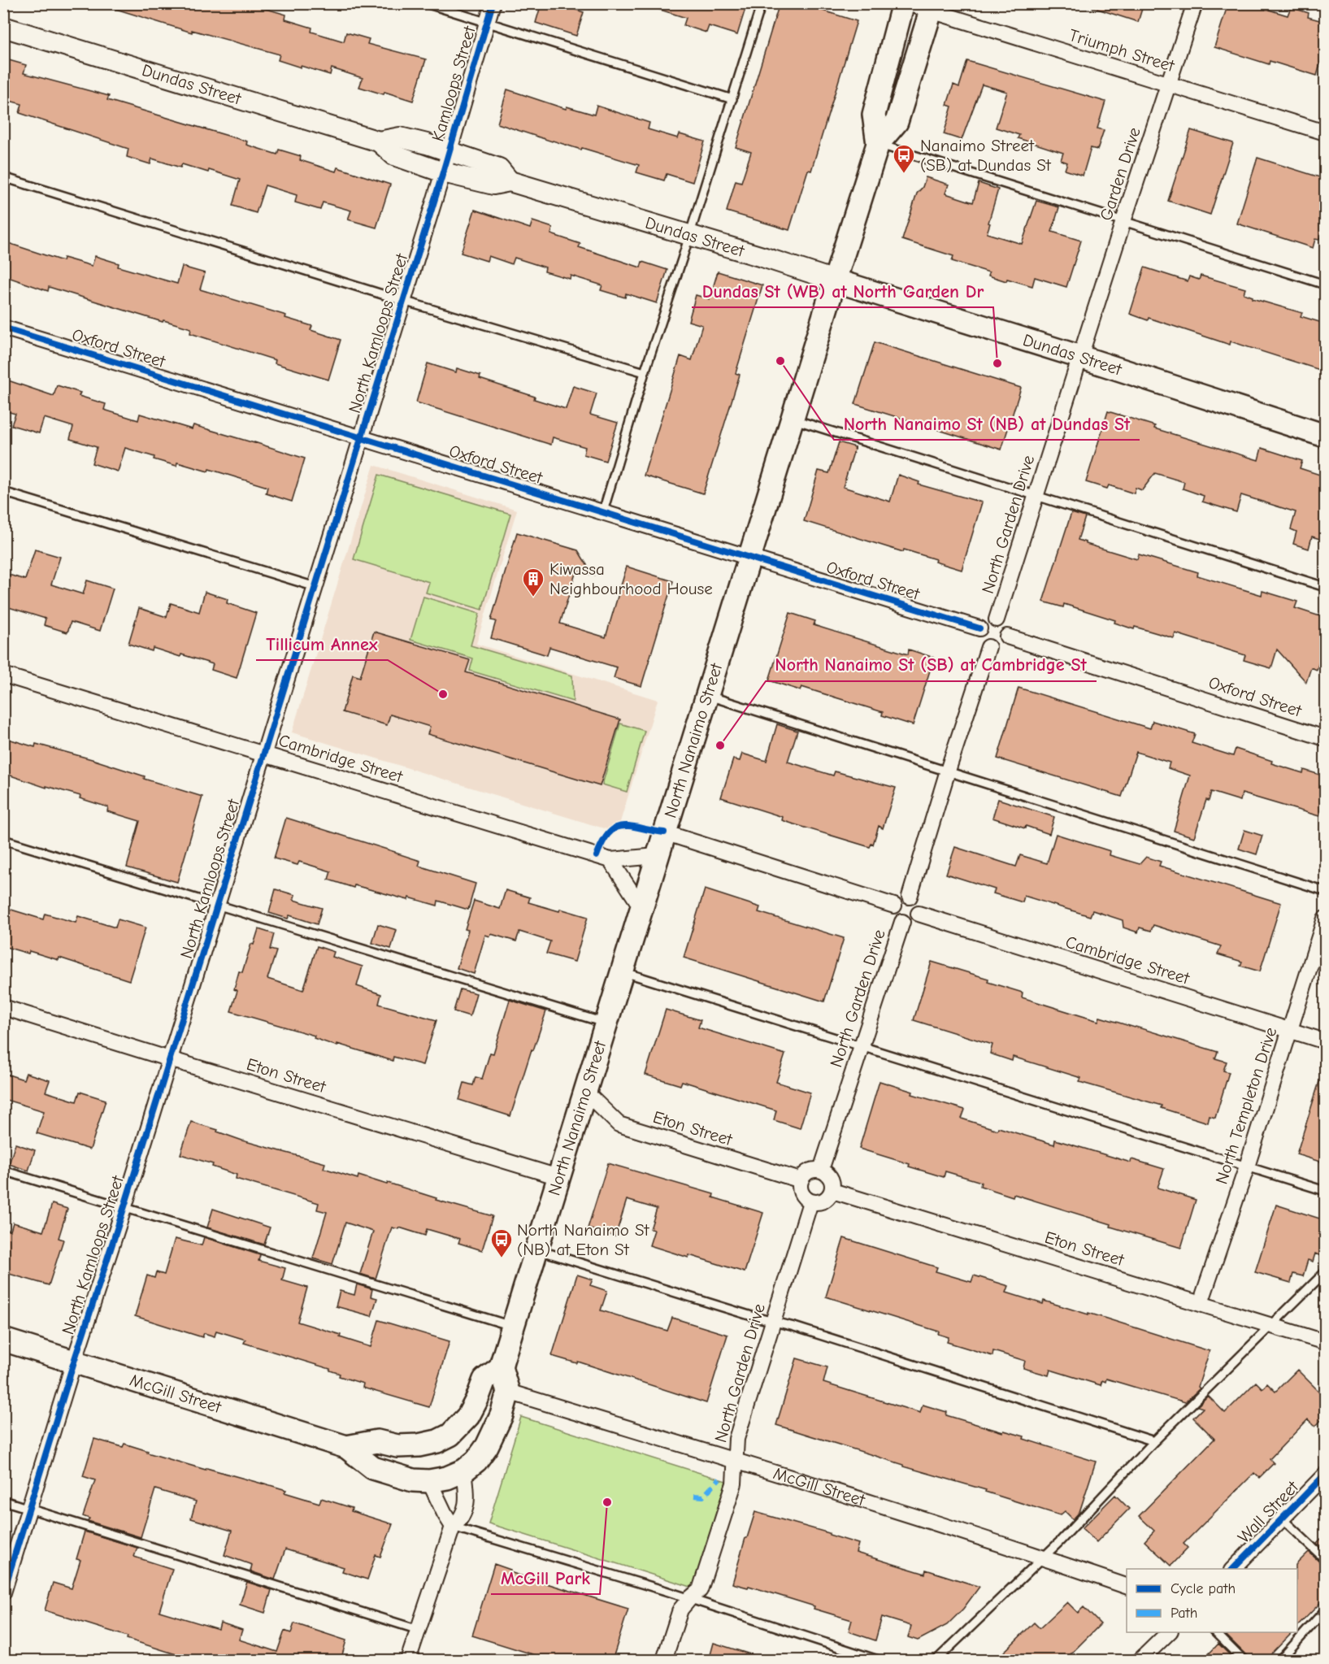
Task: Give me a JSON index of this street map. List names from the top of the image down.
{
  "streets": {
    "main road": ["Dundas Street", "North Nanaimo Street", "McGill Street"],
    "street": [
      "Triumph Street",
      "Kamloops Street",
      "Garden Drive",
      "North Kamloops Street",
      "Oxford Street",
      "North Garden Drive",
      "Cambridge Street",
      "Eton Street",
      "North Templeton Drive",
      "Wall Street"
    ]
  },
  "crossings": [
    ["Triumph Street", "Garden Drive"],
    ["Kamloops Street", "Dundas Street"],
    ["Kamloops Street", "North Kamloops Street"],
    ["Dundas Street", "Garden Drive"],
    ["Dundas Street", "North Kamloops Street"],
    ["Dundas Street", "North Garden Drive"],
    ["Dundas Street", "North Nanaimo Street"],
    ["Garden Drive", "North Garden Drive"],
    ["North Kamloops Street", "Oxford Street"],
    ["North Kamloops Street", "Cambridge Street"],
    ["North Kamloops Street", "Eton Street"],
    ["North Kamloops Street", "McGill Street"],
    ["Oxford Street", "North Garden Drive"],
    ["Oxford Street", "North Nanaimo Street"],
    ["North Garden Drive", "Cambridge Street"],
    ["North Garden Drive", "Eton Street"],
    ["North Garden Drive", "McGill Street"],
    ["North Nanaimo Street", "Cambridge Street"],
    ["North Nanaimo Street", "Eton Street"],
    ["North Nanaimo Street", "McGill Street"],
    ["Cambridge Street", "North Templeton Drive"],
    ["Eton Street", "North Templeton Drive"]
  ],
  "places": {
    "bus stop": ["Nanaimo Street (SB) at Dundas St", "North Nanaimo St (NB) at Eton St"],
    "other": [
      "North Nanaimo St (NB) at Dundas St",
      "Dundas St (WB) at North Garden Dr",
      "Tillicum Annex",
      "North Nanaimo St (SB) at Cambridge St",
      "McGill Park"
    ],
    "building": ["Kiwassa Neighbourhood House"]
  },
  "legend": ["Cycle path", "Path"]
}
